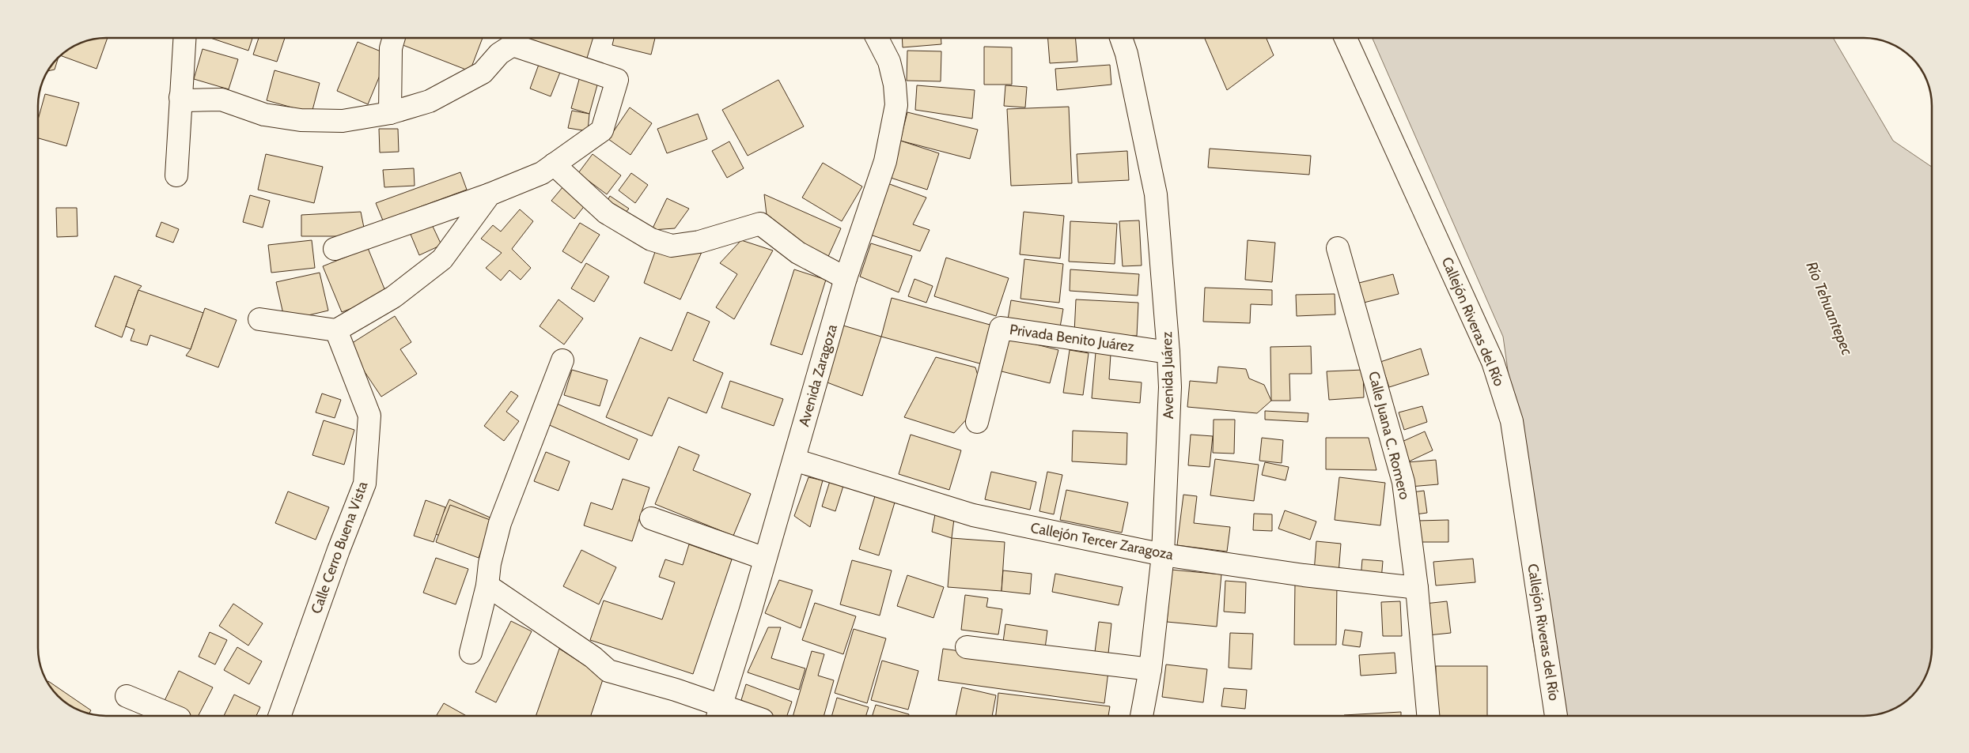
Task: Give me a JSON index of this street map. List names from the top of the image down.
{
  "streets": {
    "street": [
      "Callejón Riveras del Río",
      "Privada Benito Juárez",
      "Avenida Zaragoza",
      "Avenida Juárez",
      "Calle Juana C. Romero",
      "Callejón Tercer Zaragoza",
      "Calle Cerro Buena Vista"
    ]
  },
  "crossings": [
    ["Privada Benito Juárez", "Avenida Juárez"],
    ["Avenida Zaragoza", "Callejón Tercer Zaragoza"],
    ["Avenida Juárez", "Callejón Tercer Zaragoza"],
    ["Calle Juana C. Romero", "Callejón Tercer Zaragoza"]
  ],
  "water": ["Río Tehuantepec"]
}
